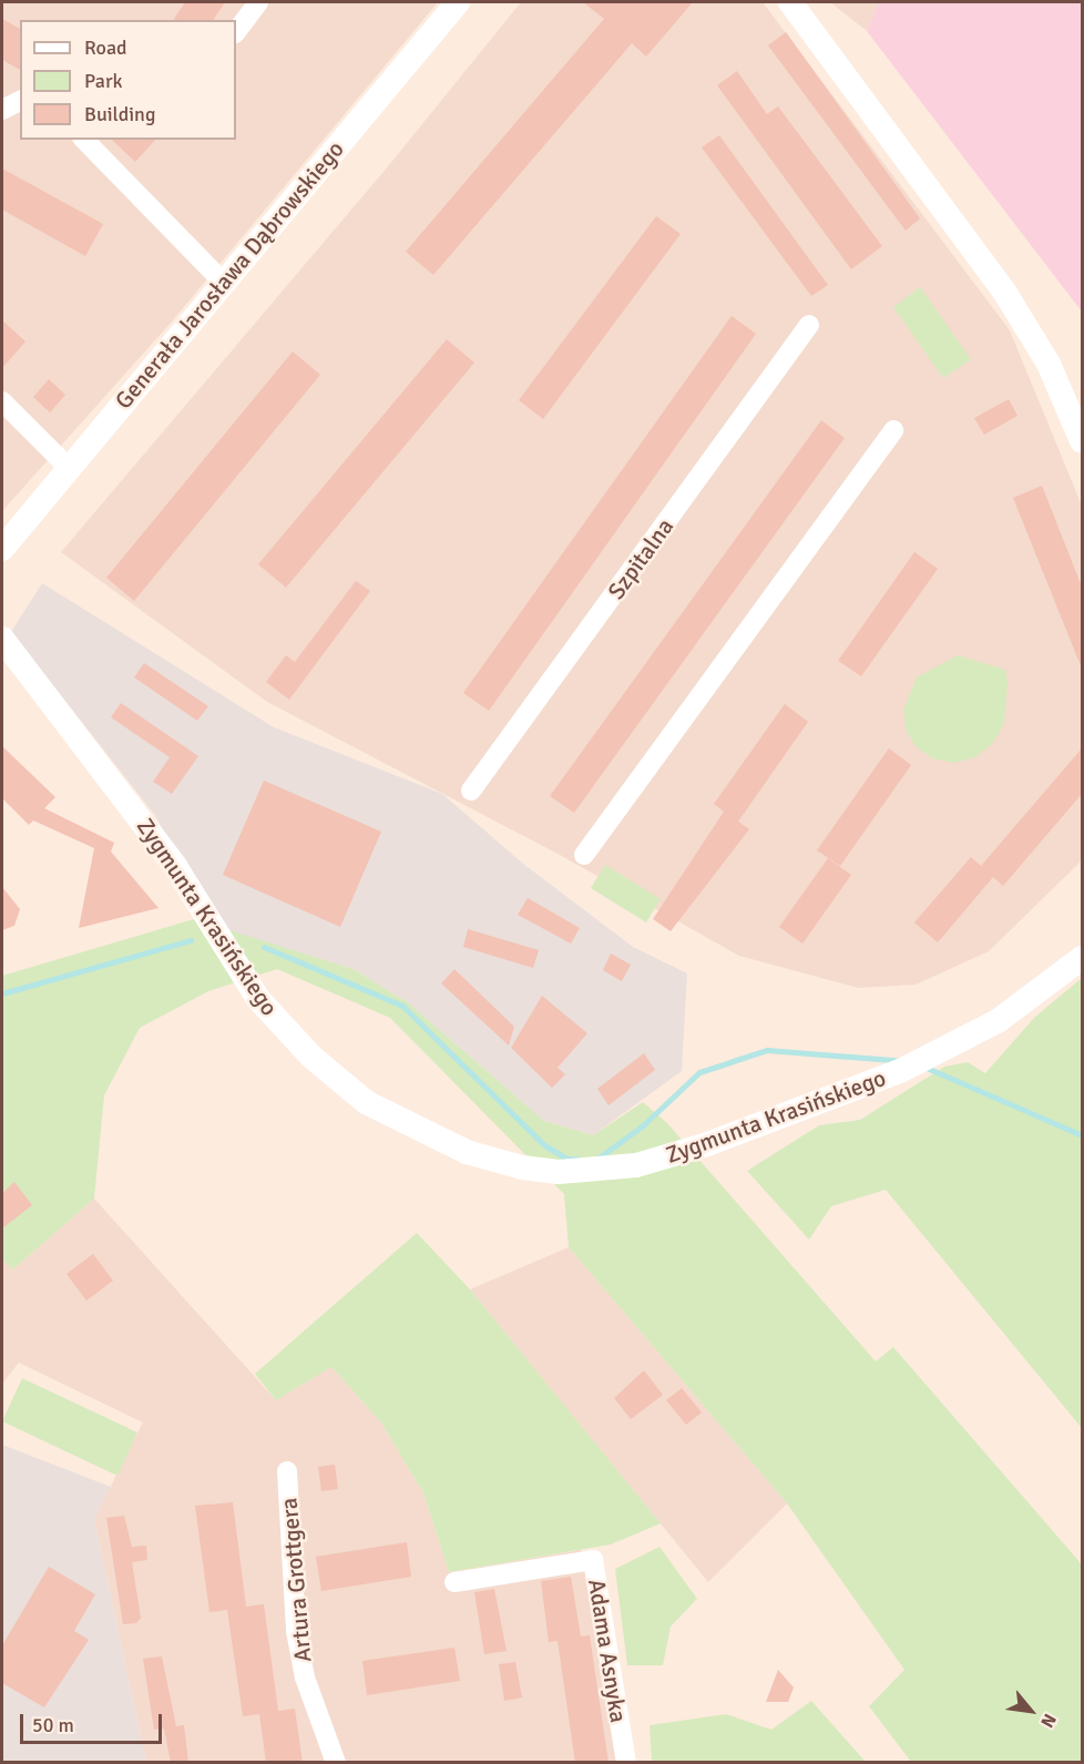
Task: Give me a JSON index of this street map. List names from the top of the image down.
{
  "streets": {
    "street": [
      "Generała Jarosława Dąbrowskiego",
      "Szpitalna",
      "Zygmunta Krasińskiego",
      "Artura Grottgera",
      "Adama Asnyka"
    ]
  },
  "legend": ["Road", "Park", "Building"],
  "scale_bar": "50 m",
  "north": "bottom right"
}
